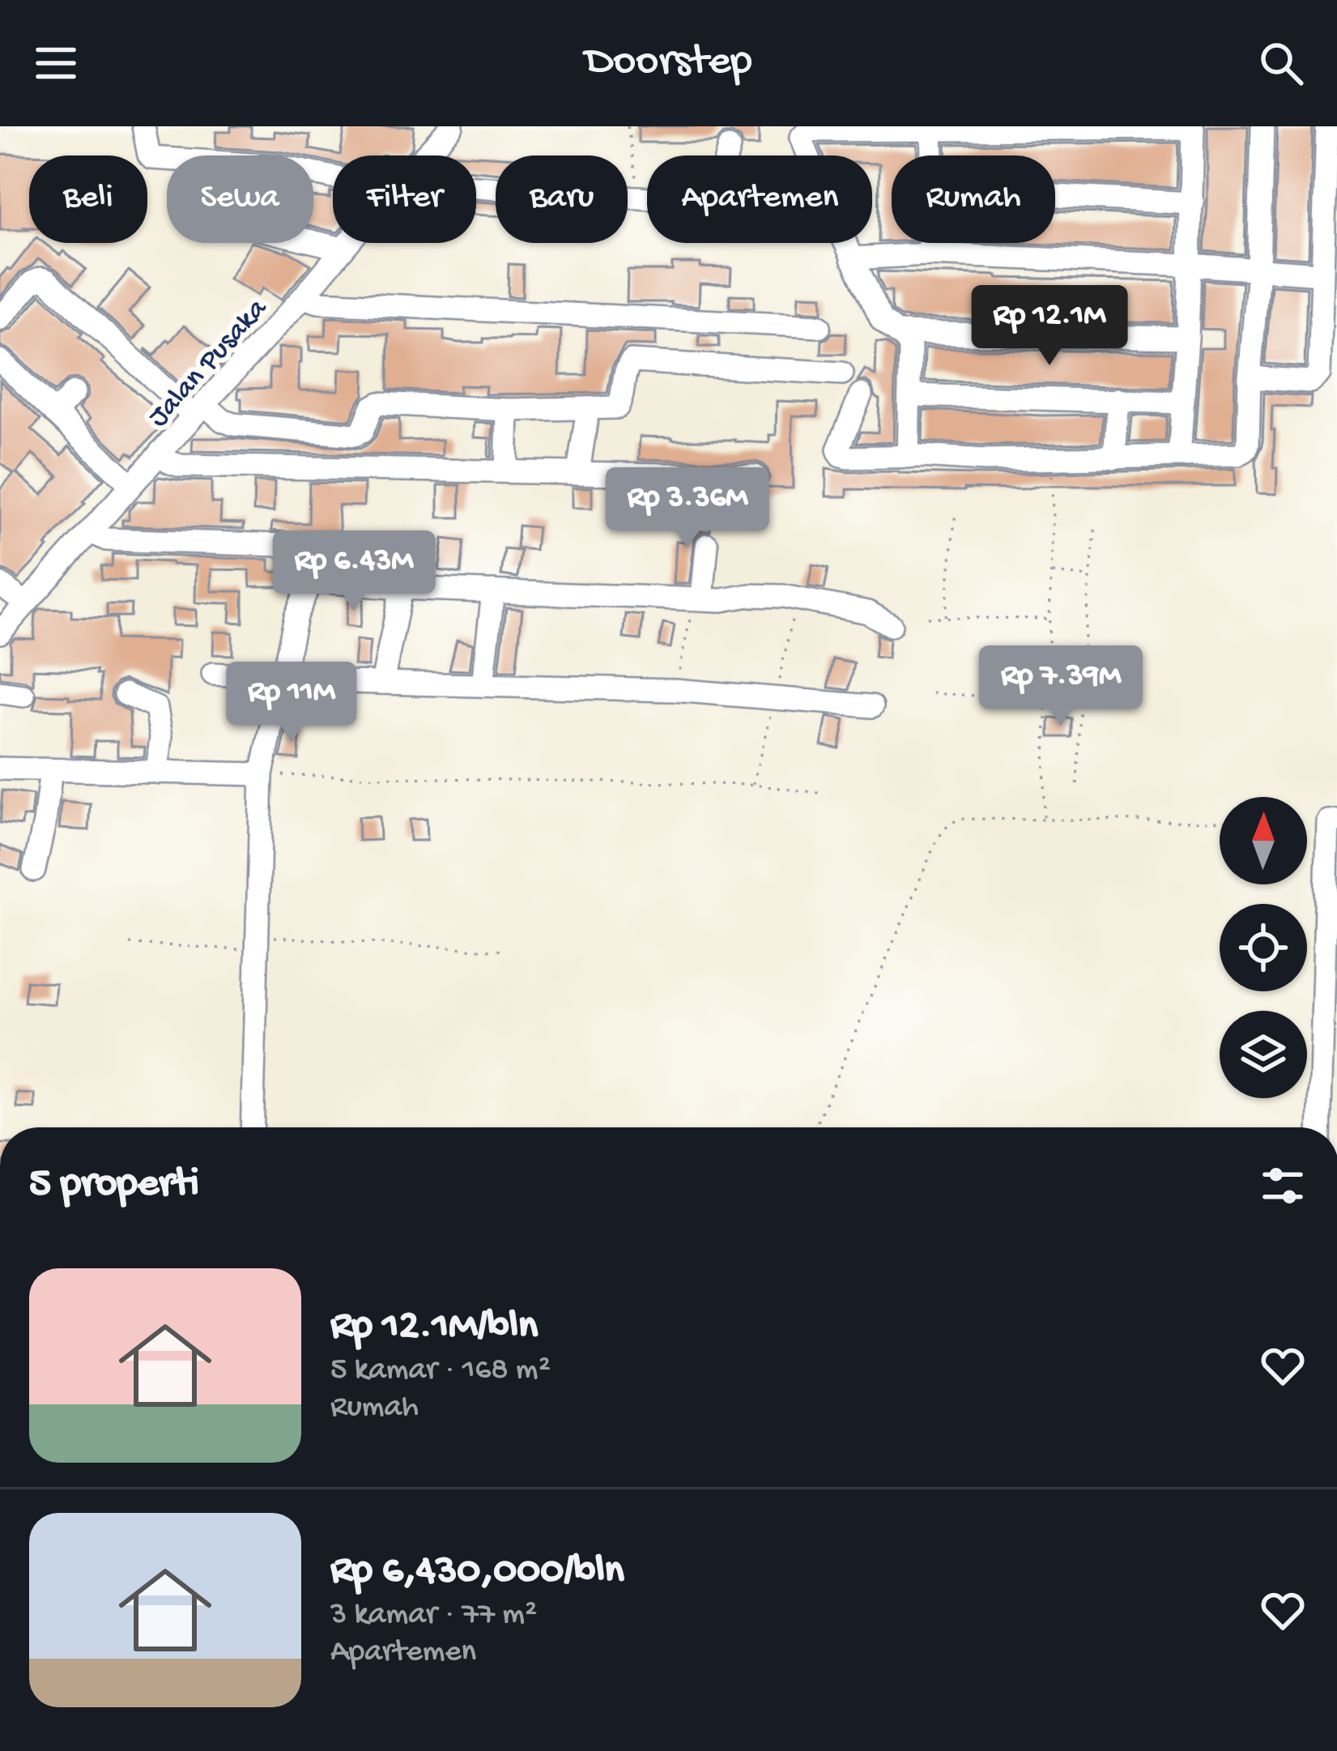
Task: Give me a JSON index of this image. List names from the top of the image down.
{
  "streets": {
    "street": ["Jalan Pusaka"]
  },
  "north": "top",
  "page": {
    "header": "Doorstep",
    "chip": [
      "Beli",
      "Sewa",
      "Filter",
      "Baru",
      "Apartemen",
      "Rumah"
    ],
    "price": [
      "Rp 12.1M",
      "Rp 3.36M",
      "Rp 6.43M",
      "Rp 7.39M",
      "Rp 11M"
    ],
    "heading": "5 properti",
    "list": [
      {
        "name": "Rp 12.1M/bln",
        "note": "5 kamar · 168 m² · Rumah"
      },
      {
        "name": "Rp 6,430,000/bln",
        "note": "3 kamar · 77 m² · Apartemen"
      }
    ]
  }
}
